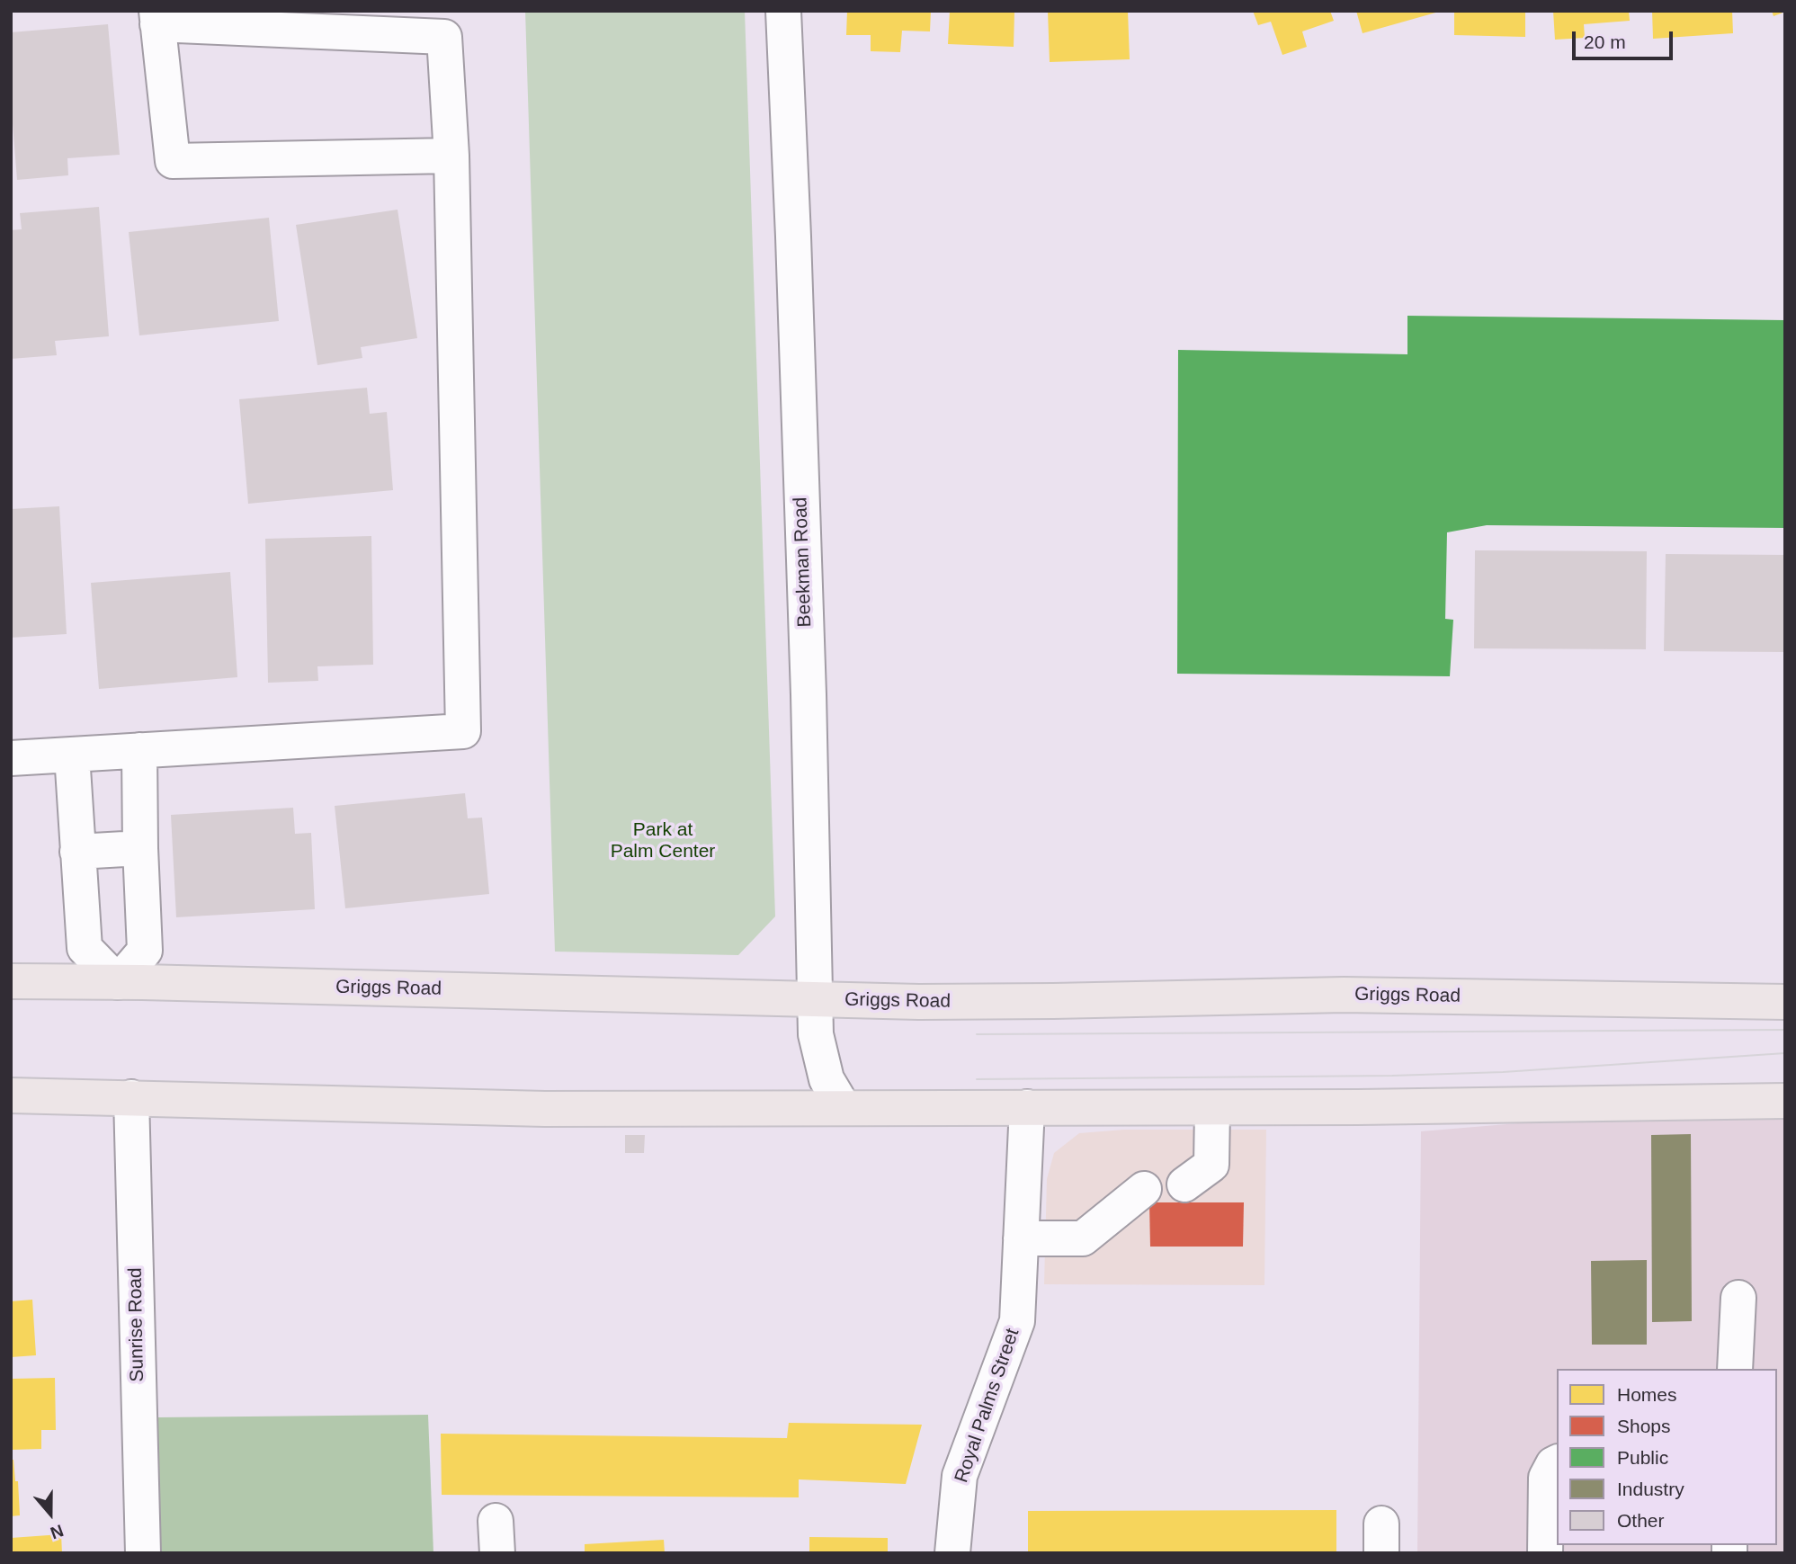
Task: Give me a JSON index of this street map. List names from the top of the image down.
{
  "streets": {
    "main road": ["Griggs Road"],
    "street": ["Beekman Road", "Sunrise Road", "Royal Palms Street"]
  },
  "crossings": [
    ["Beekman Road", "Griggs Road"]
  ],
  "parks": ["Park at Palm Center"],
  "legend": [
    "Homes",
    "Shops",
    "Public",
    "Industry",
    "Other"
  ],
  "scale_bar": "20 m",
  "north": "bottom"
}
